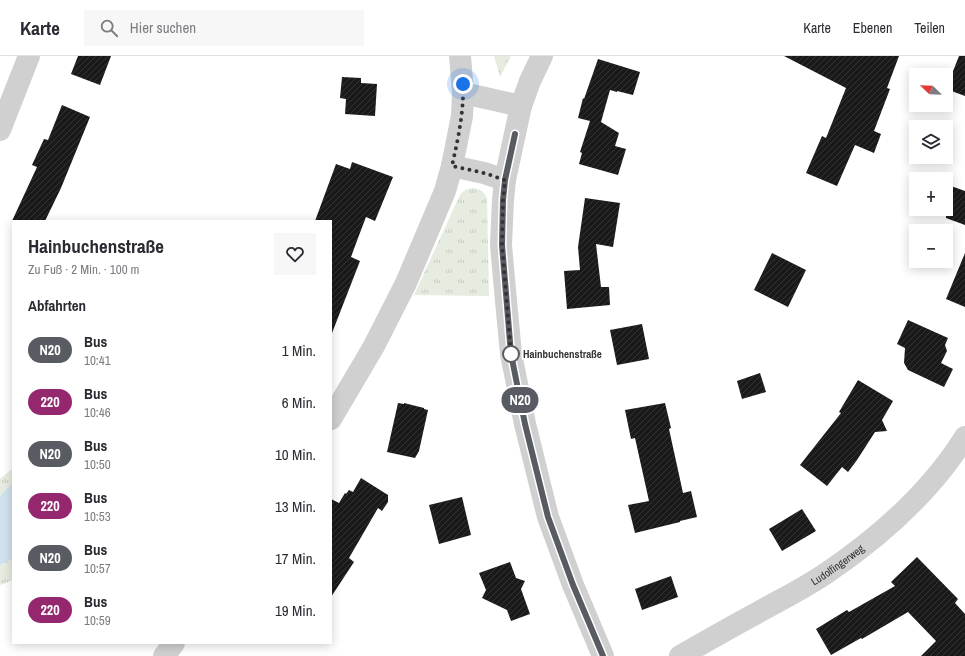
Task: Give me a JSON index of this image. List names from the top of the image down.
{
  "streets": {
    "street": ["Ludolfingerweg"]
  },
  "places": ["Hainbuchenstraße"],
  "lines": ["bus line N20"],
  "north": "top left",
  "page": {
    "header": "Karte",
    "search": "Hier suchen",
    "nav": ["Karte", "Ebenen", "Teilen"],
    "on_map": "N20",
    "map_buttons": ["+", "−"],
    "heading": [
      ["Hainbuchenstraße", "Zu Fuß · 2 Min. · 100 m"],
      "Abfahrten"
    ],
    "list": [
      {
        "mark": "N20",
        "name": "Bus",
        "note": "10:41",
        "value": "1 Min."
      },
      {
        "mark": "220",
        "name": "Bus",
        "note": "10:46",
        "value": "6 Min."
      },
      {
        "mark": "N20",
        "name": "Bus",
        "note": "10:50",
        "value": "10 Min."
      },
      {
        "mark": "220",
        "name": "Bus",
        "note": "10:53",
        "value": "13 Min."
      },
      {
        "mark": "N20",
        "name": "Bus",
        "note": "10:57",
        "value": "17 Min."
      },
      {
        "mark": "220",
        "name": "Bus",
        "note": "10:59",
        "value": "19 Min."
      }
    ]
  }
}
